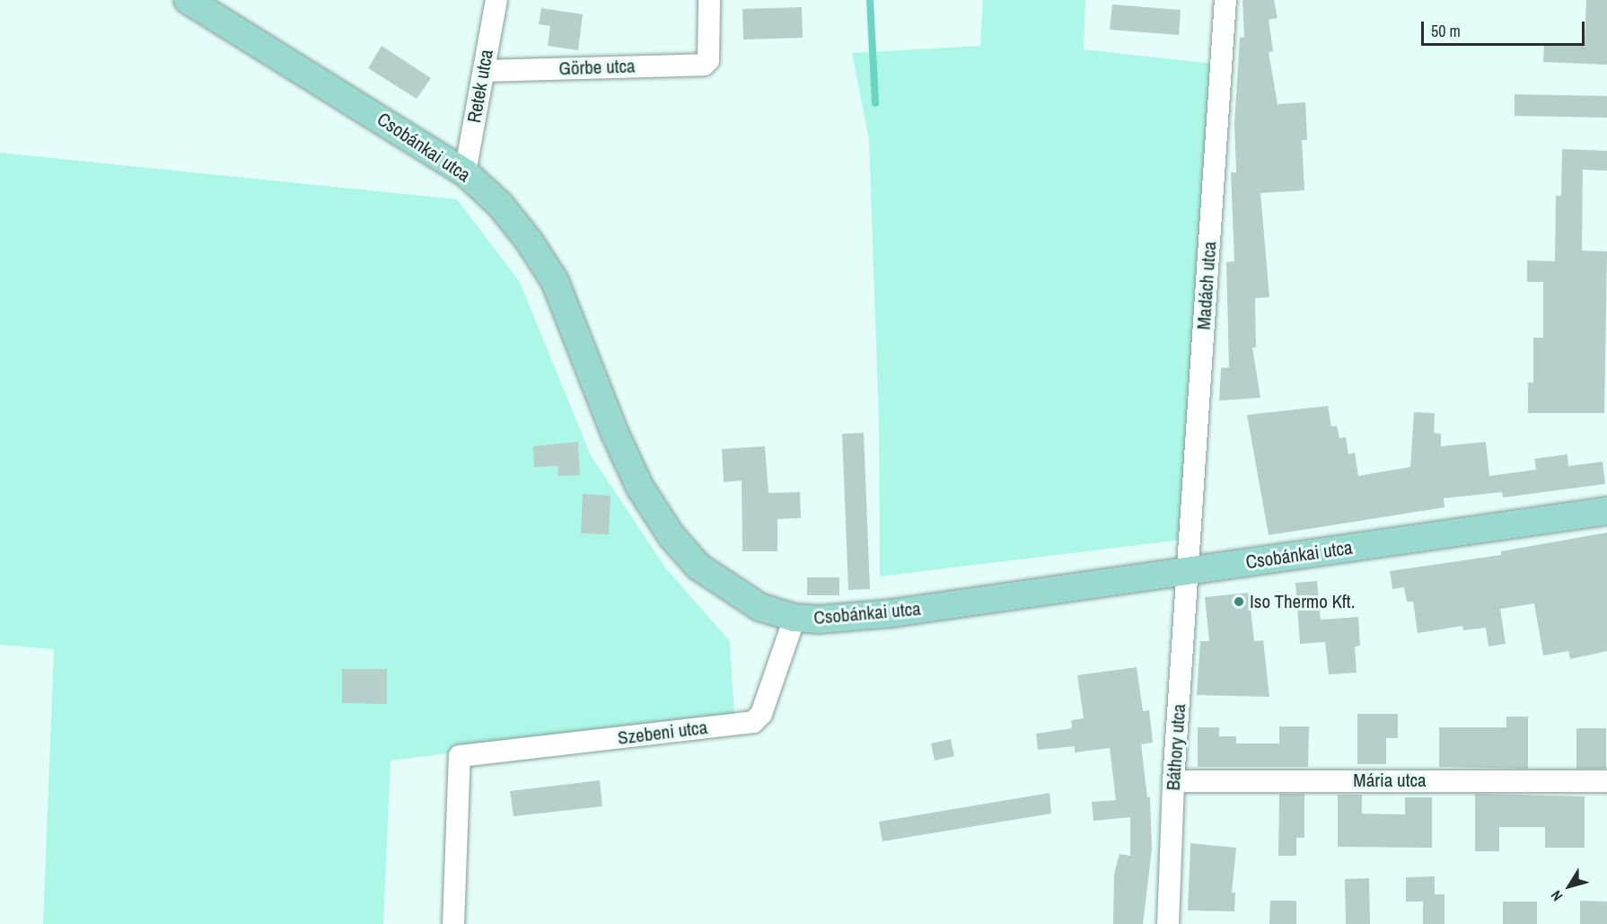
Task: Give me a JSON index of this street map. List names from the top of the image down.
{
  "streets": {
    "main road": ["Csobánkai utca"],
    "street": [
      "Görbe utca",
      "Retek utca",
      "Madách utca",
      "Szebeni utca",
      "Báthory utca",
      "Mária utca"
    ]
  },
  "crossings": [
    ["Görbe utca", "Retek utca"],
    ["Retek utca", "Csobánkai utca"],
    ["Csobánkai utca", "Madách utca"],
    ["Csobánkai utca", "Szebeni utca"],
    ["Csobánkai utca", "Báthory utca"],
    ["Madách utca", "Báthory utca"],
    ["Báthory utca", "Mária utca"]
  ],
  "places": ["Iso Thermo Kft."],
  "scale_bar": "50 m",
  "north": "bottom left"
}
